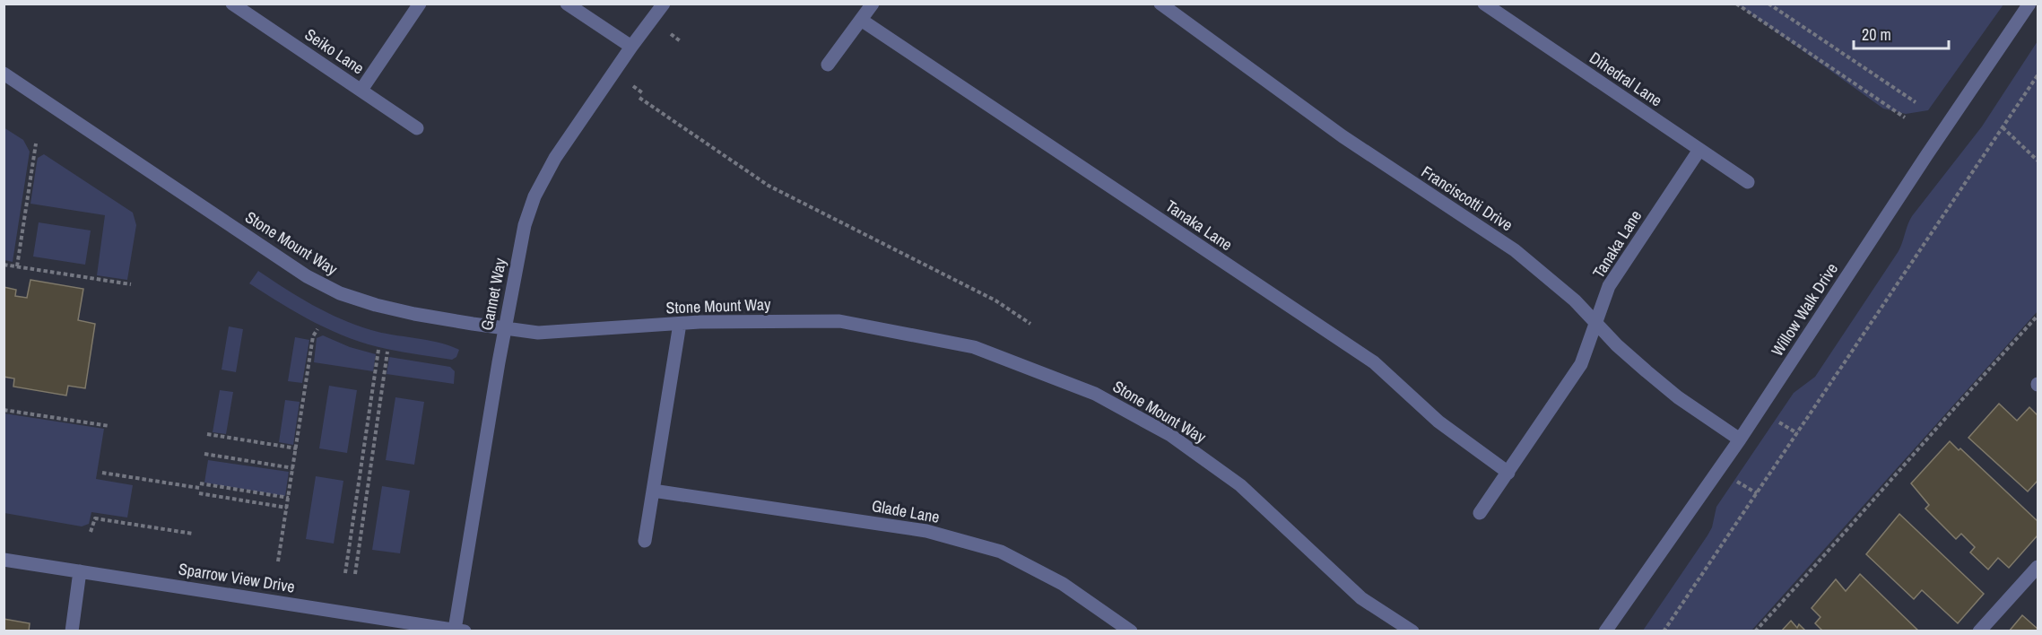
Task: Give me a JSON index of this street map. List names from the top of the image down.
{
  "streets": {
    "street": [
      "Seiko Lane",
      "Dihedral Lane",
      "Franciscotti Drive",
      "Tanaka Lane",
      "Stone Mount Way",
      "Gannet Way",
      "Willow Walk Drive",
      "Glade Lane",
      "Sparrow View Drive"
    ]
  },
  "crossings": [
    ["Dihedral Lane", "Tanaka Lane"],
    ["Franciscotti Drive", "Tanaka Lane"],
    ["Franciscotti Drive", "Willow Walk Drive"],
    ["Stone Mount Way", "Gannet Way"],
    ["Gannet Way", "Sparrow View Drive"]
  ],
  "scale_bar": "20 m"
}
